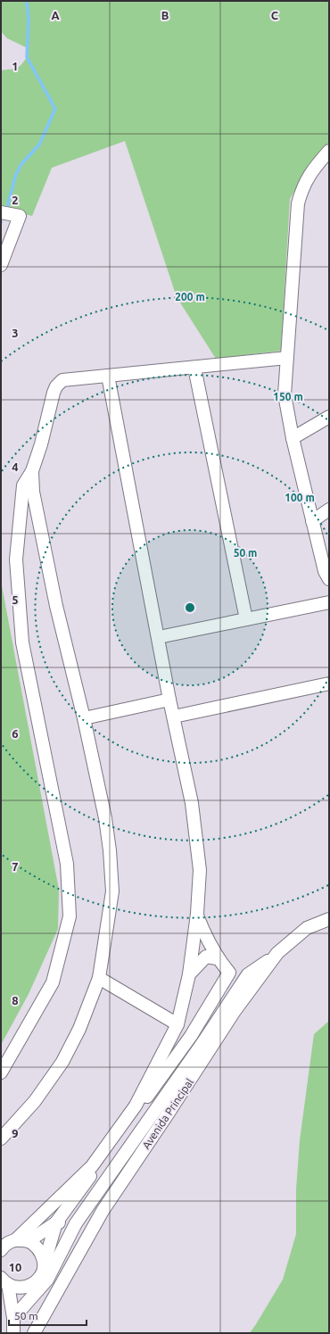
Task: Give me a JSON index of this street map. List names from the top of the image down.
{
  "streets": {
    "street": ["Avenida Principal"]
  },
  "scale_bar": "50 m",
  "grid": {
    "columns": ["A", "B", "C"],
    "rows": [
      "1",
      "2",
      "3",
      "4",
      "5",
      "6",
      "7",
      "8",
      "9",
      "10"
    ]
  },
  "rings": [
    "200 m",
    "150 m",
    "100 m",
    "50 m"
  ]
}
